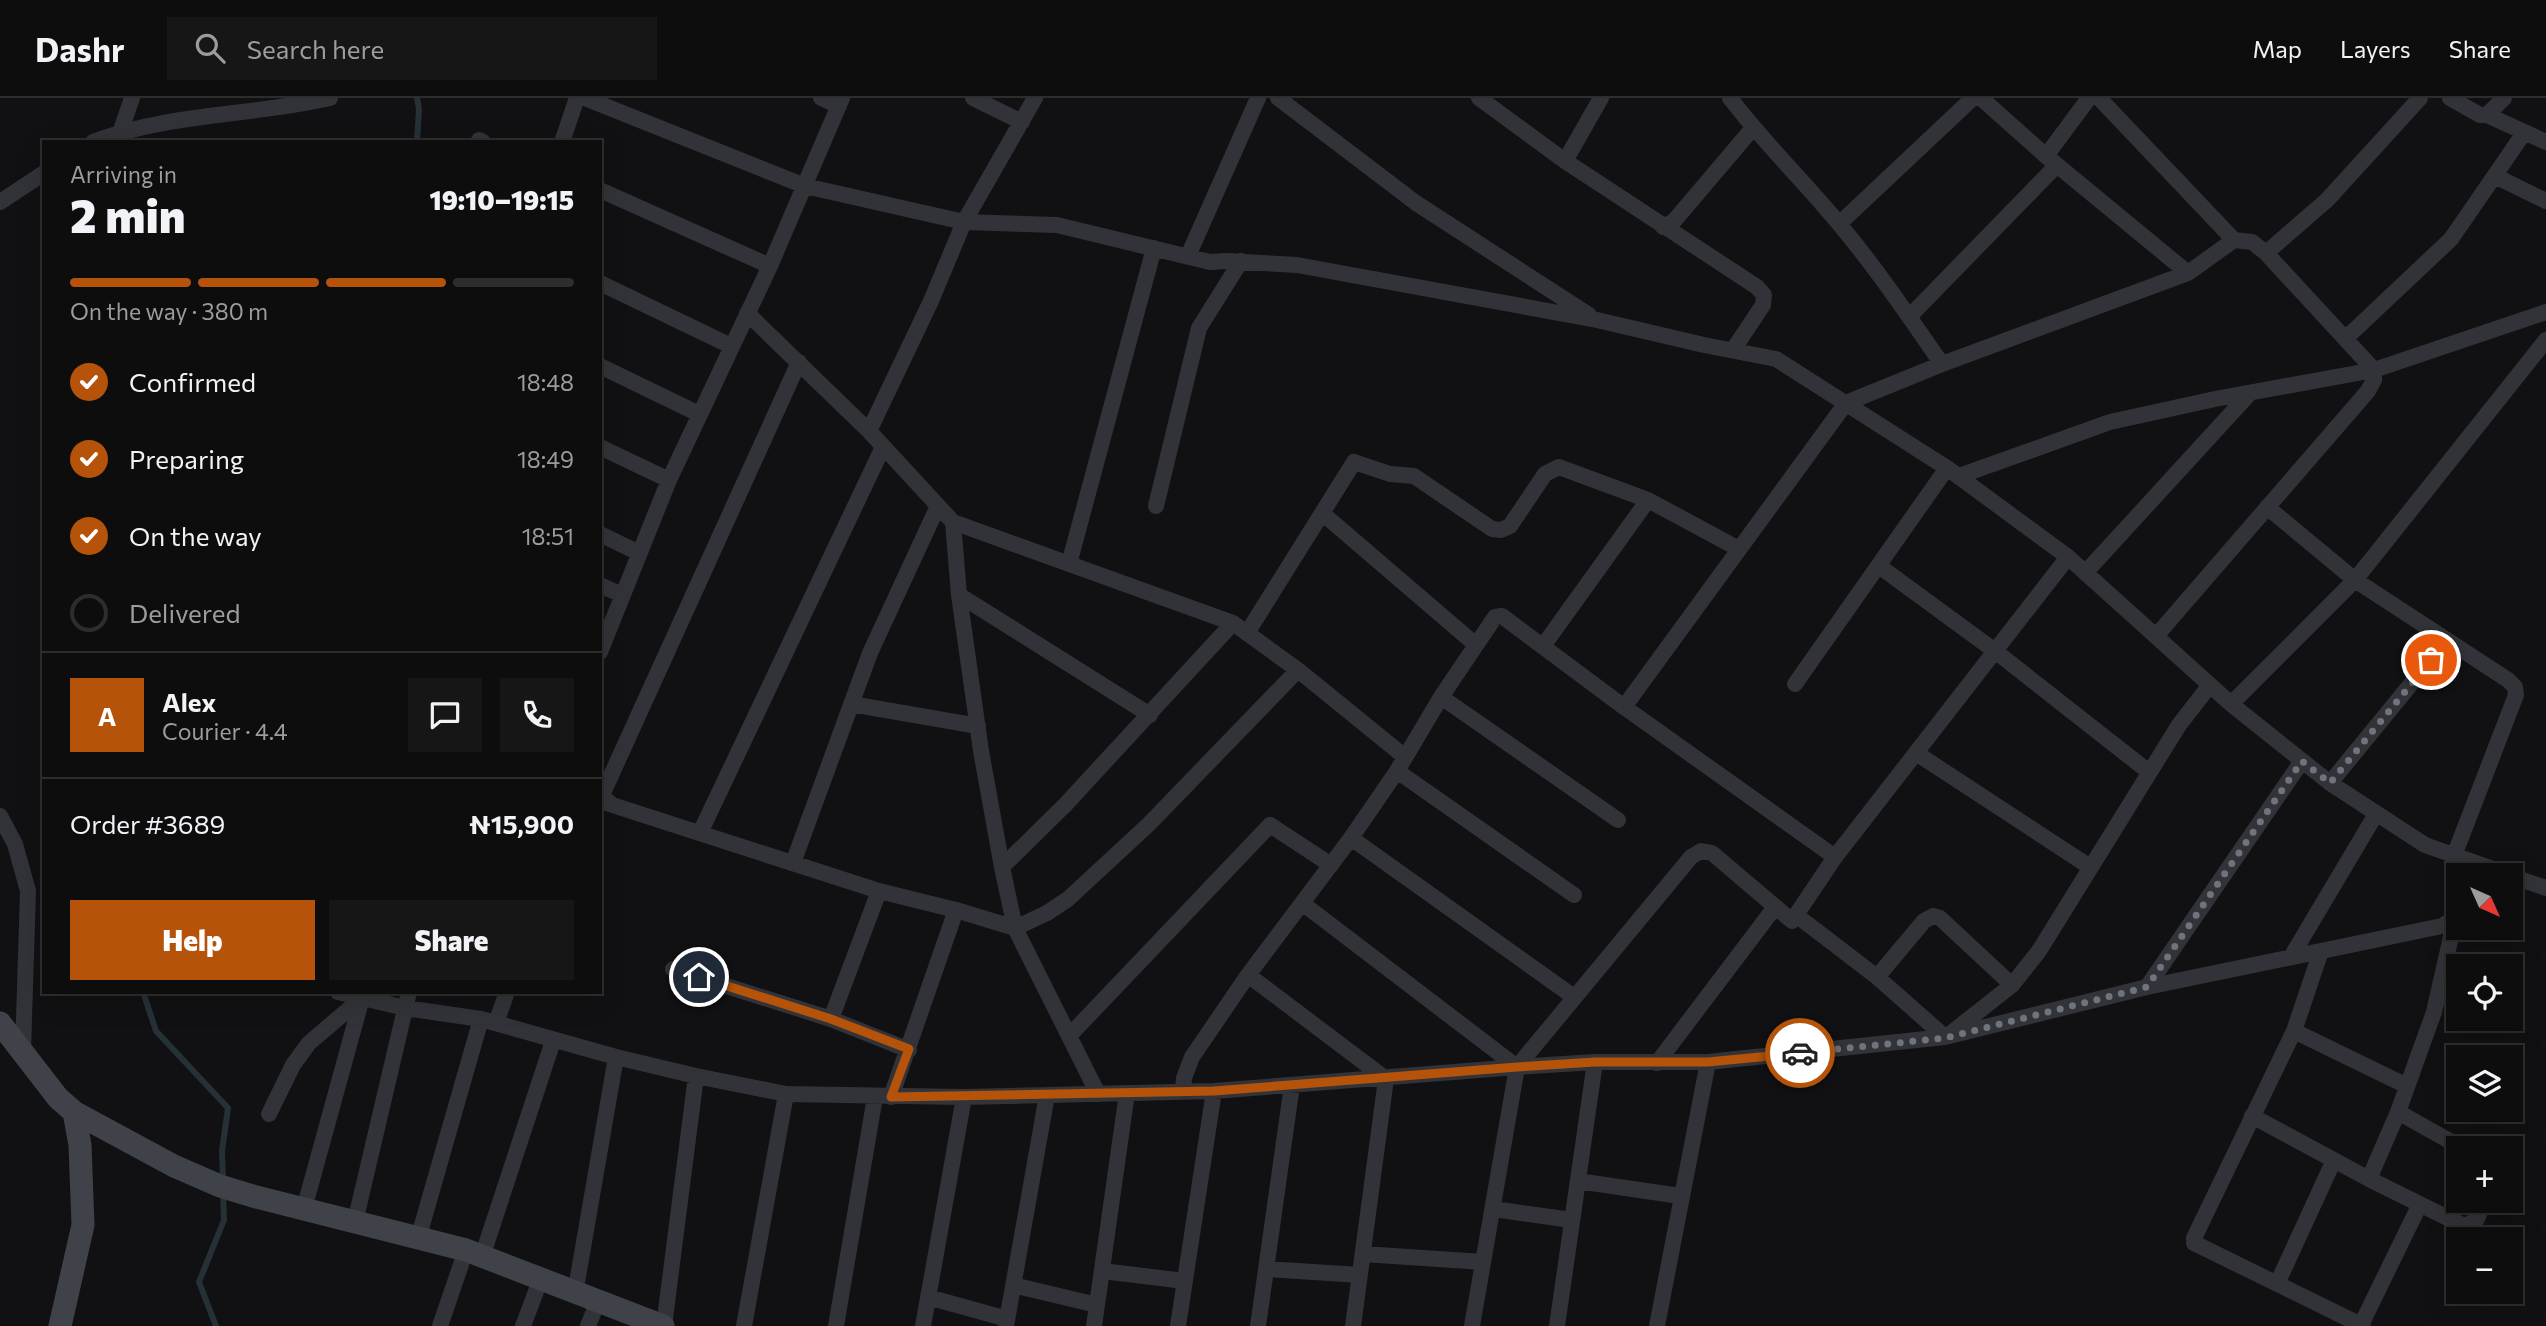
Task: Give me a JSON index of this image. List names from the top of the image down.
{
  "north": "bottom right",
  "page": {
    "header": "Dashr",
    "search": "Search here",
    "nav": ["Map", "Layers", "Share"],
    "heading": ["2 min", "Arriving in", "19:10–19:15"],
    "panel": [
      "Alex",
      "Courier · 4.4",
      "Order #3689",
      "₦15,900"
    ],
    "bar": "On the way · 380 m",
    "list": [
      ["Confirmed", "18:48"],
      ["Preparing", "18:49"],
      ["On the way", "18:51"],
      "Delivered"
    ],
    "round": "A",
    "map_buttons": ["+", "−"],
    "buttons": ["Help", "Share"]
  }
}
